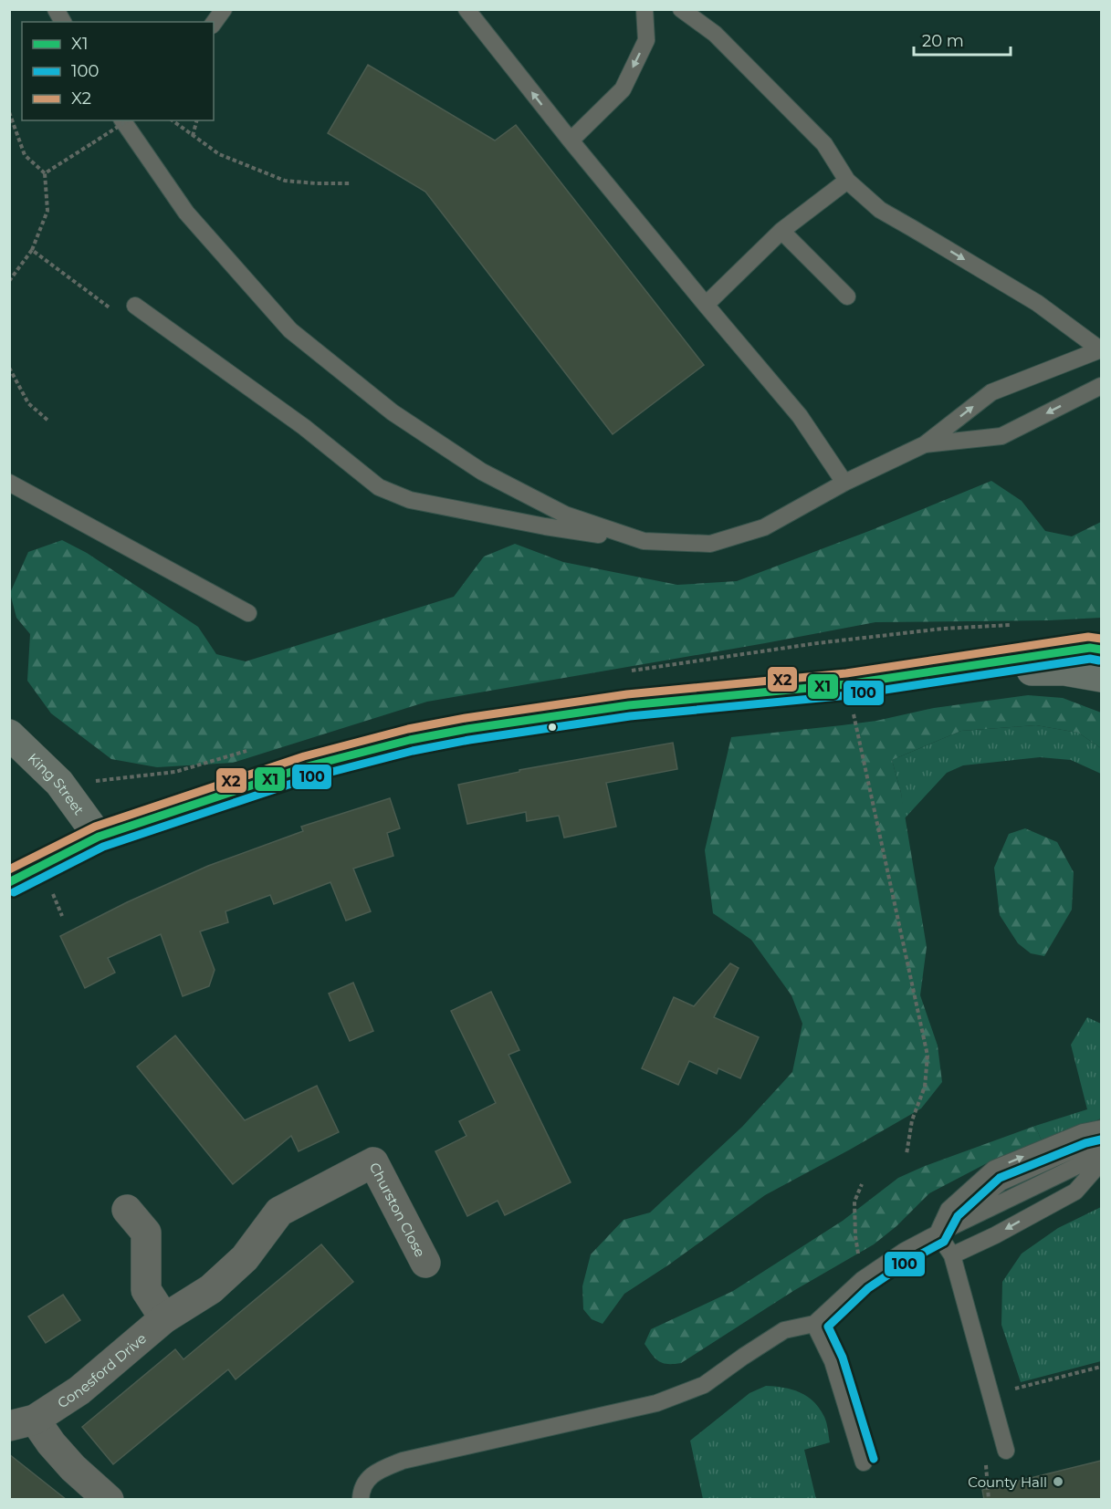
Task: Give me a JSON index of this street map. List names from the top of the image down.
{
  "streets": {
    "main road": ["King Street"],
    "street": ["Churston Close", "Conesford Drive"]
  },
  "crossings": [
    ["Churston Close", "Conesford Drive"]
  ],
  "places": ["County Hall"],
  "lines": ["transit line X2", "transit line X1", "transit line 100"],
  "legend": ["X1", "100", "X2"],
  "scale_bar": "20 m"
}
